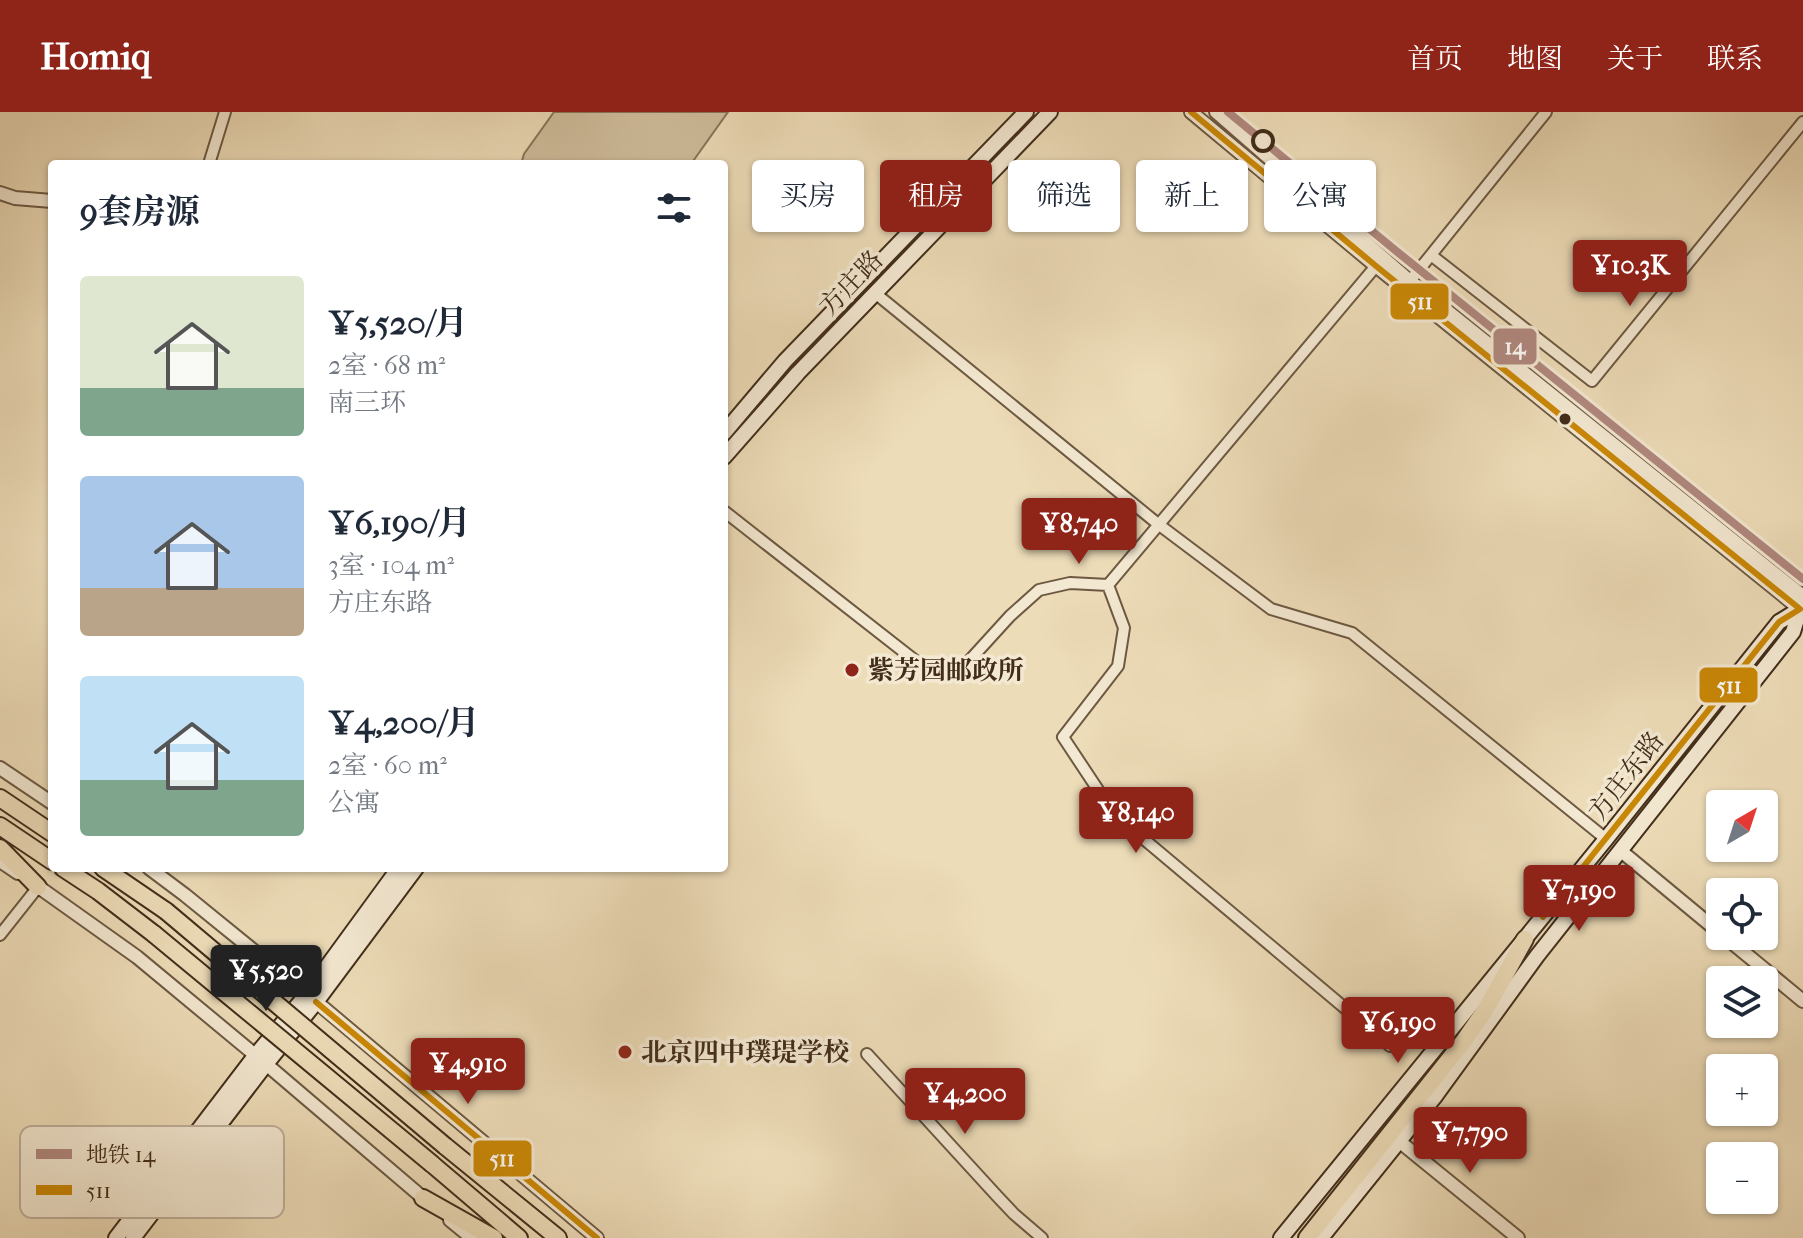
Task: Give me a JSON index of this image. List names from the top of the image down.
{
  "streets": {
    "main road": ["方庄路", "方庄东路"]
  },
  "places": ["紫芳园邮政所", "北京四中璞瑅学校"],
  "lines": ["metro line 14", "transit line 511"],
  "legend": ["地铁 14", "511"],
  "north": "top right",
  "page": {
    "header": "Homiq",
    "nav": [
      "首页",
      "地图",
      "关于",
      "联系"
    ],
    "chip": [
      "买房",
      "租房",
      "筛选",
      "新上",
      "公寓"
    ],
    "heading": "9套房源",
    "price": [
      "¥10.3K",
      "¥8,740",
      "¥8,140",
      "¥7,190",
      "¥5,520",
      "¥6,190",
      "¥4,910",
      "¥4,200",
      "¥7,790"
    ],
    "list": [
      {
        "name": "¥5,520/月",
        "note": "2室 · 68 m² · 南三环"
      },
      {
        "name": "¥6,190/月",
        "note": "3室 · 104 m² · 方庄东路"
      },
      {
        "name": "¥4,200/月",
        "note": "2室 · 60 m² · 公寓"
      }
    ],
    "map_buttons": ["+", "−"]
  }
}
